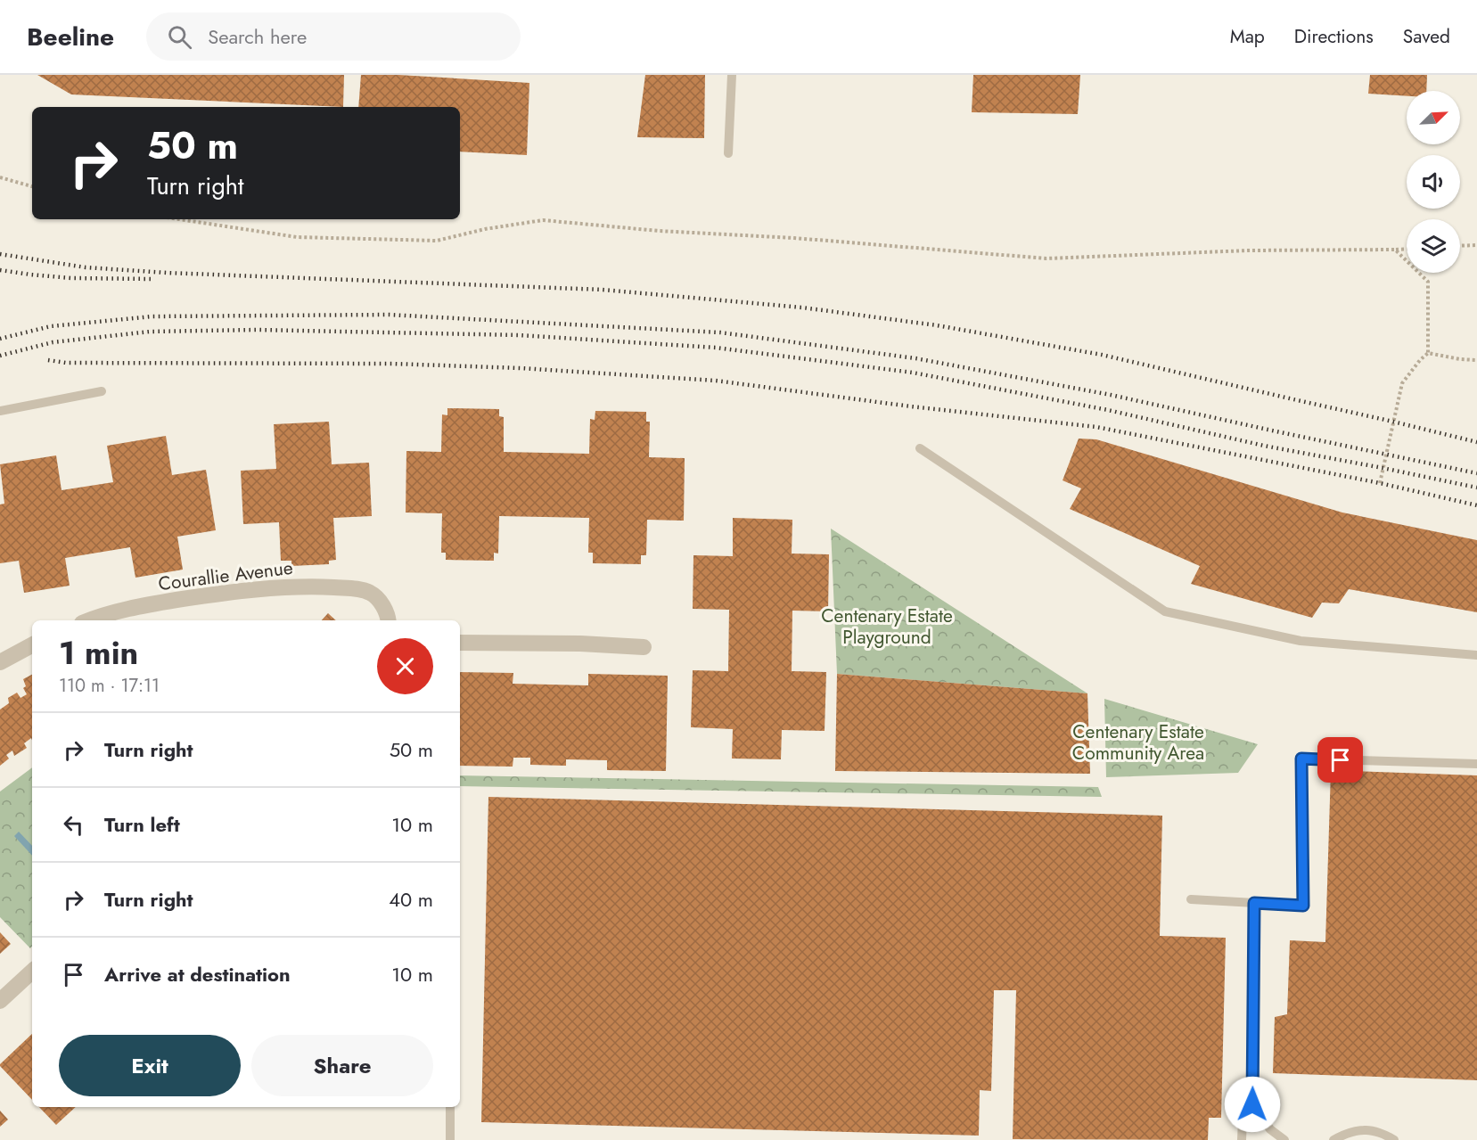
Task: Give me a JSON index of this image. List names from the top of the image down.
{
  "streets": {
    "street": ["Courallie Avenue"]
  },
  "parks": ["Centenary Estate Playground", "Centenary Estate Community Area"],
  "north": "top right",
  "page": {
    "header": "Beeline",
    "search": "Search here",
    "nav": ["Map", "Directions", "Saved"],
    "turn": ["50 m", "Turn right"],
    "heading": ["1 min", "110 m · 17:11"],
    "list": [
      {
        "name": "Turn right",
        "value": "50 m"
      },
      {
        "name": "Turn left",
        "value": "10 m"
      },
      {
        "name": "Turn right",
        "value": "40 m"
      },
      {
        "name": "Arrive at destination",
        "value": "10 m"
      }
    ],
    "buttons": ["Exit", "Share"]
  }
}
